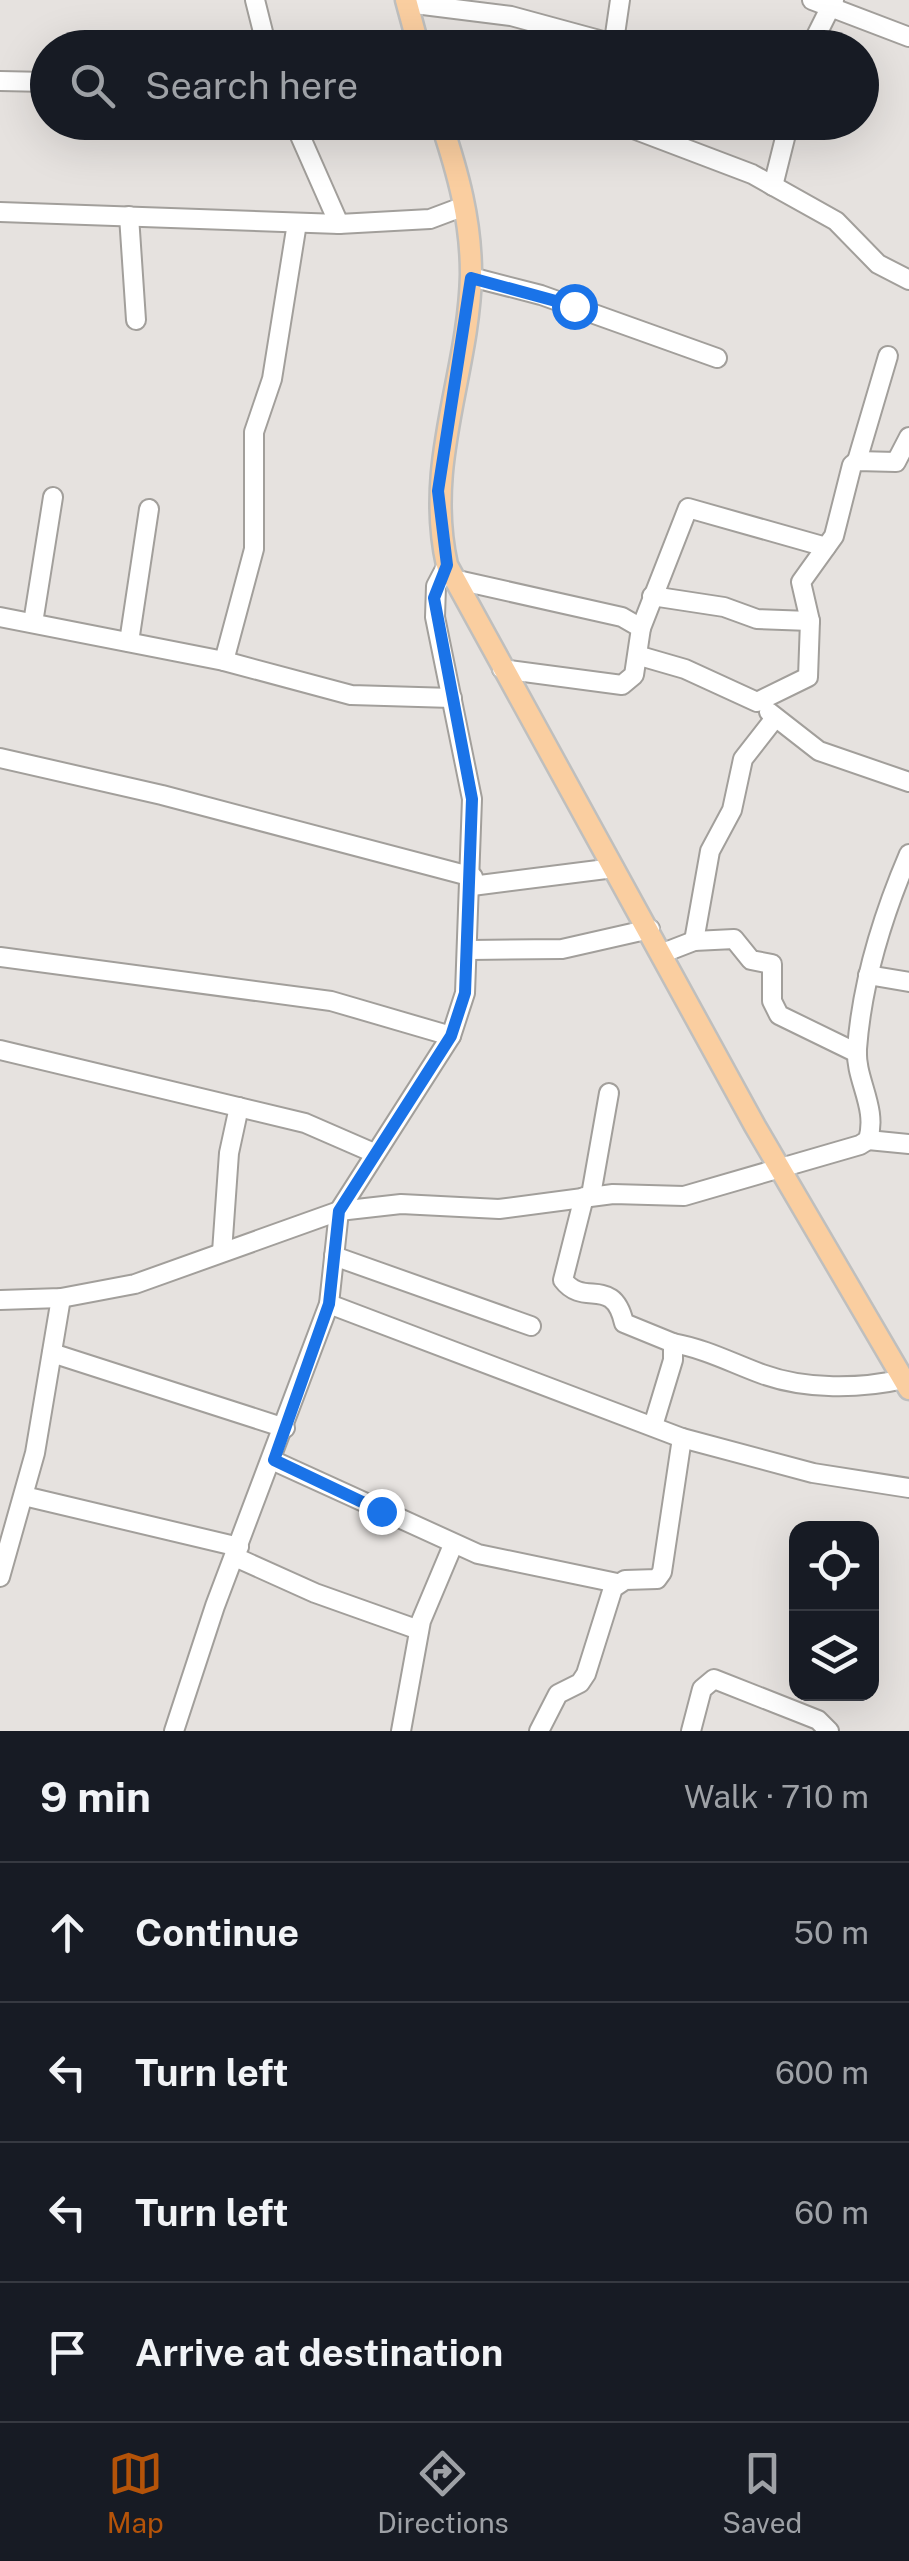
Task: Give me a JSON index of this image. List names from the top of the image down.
{
  "page": {
    "search": "Search here",
    "heading": ["9 min", "Walk · 710 m"],
    "list": [
      ["Continue", "50 m"],
      ["Turn left", "600 m"],
      ["Turn left", "60 m"],
      "Arrive at destination"
    ],
    "nav": ["Map", "Directions", "Saved"]
  }
}
